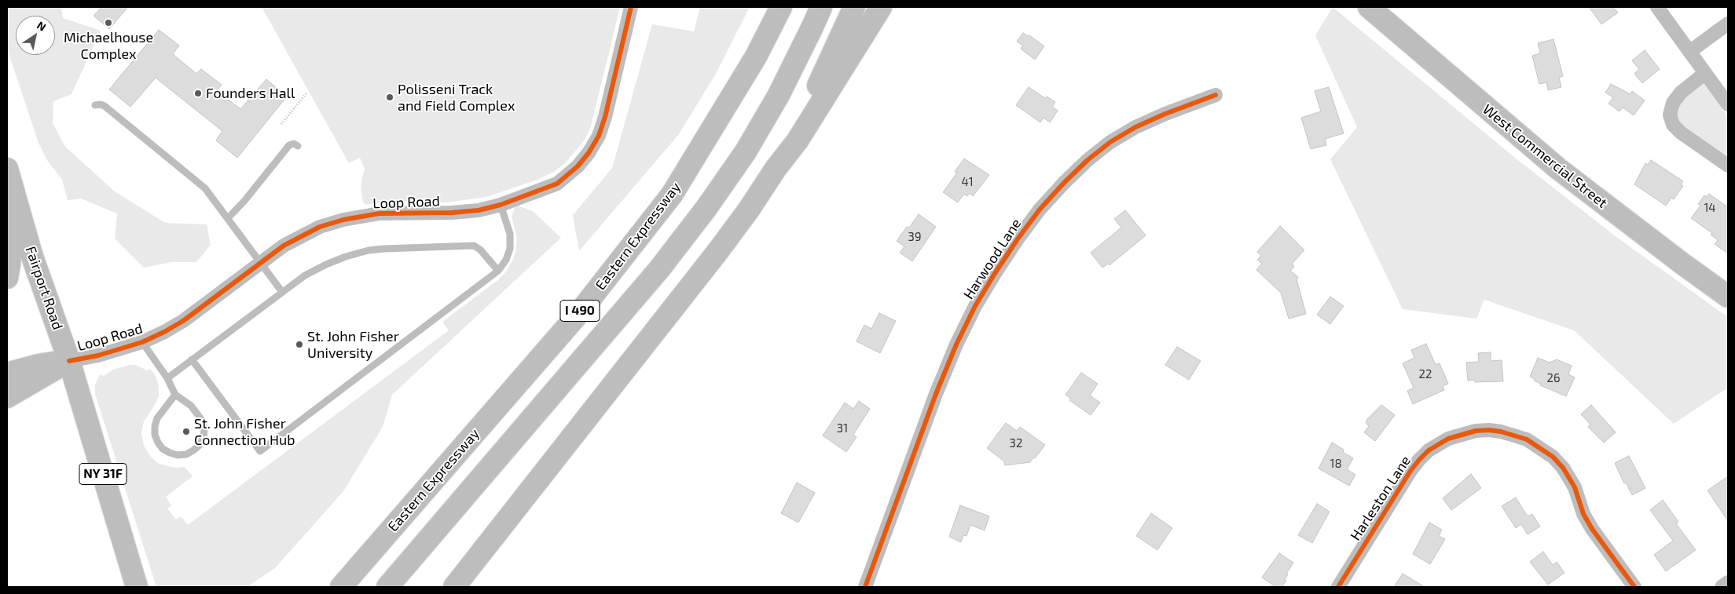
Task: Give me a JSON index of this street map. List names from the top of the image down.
{
  "streets": {
    "main road": [
      "West Commercial Street",
      "Eastern Expressway",
      "Fairport Road",
      "I 490",
      "NY 31F"
    ],
    "street": ["Loop Road", "Harwood Lane", "Harleston Lane"]
  },
  "crossings": [
    ["Loop Road", "Fairport Road"]
  ],
  "places": [
    "Michaelhouse Complex",
    "Founders Hall",
    "Polisseni Track and Field Complex",
    "St. John Fisher University",
    "St. John Fisher Connection Hub"
  ],
  "house_numbers": [
    "41",
    "14",
    "39",
    "22",
    "26",
    "31",
    "32",
    "18"
  ],
  "north": "top right"
}
